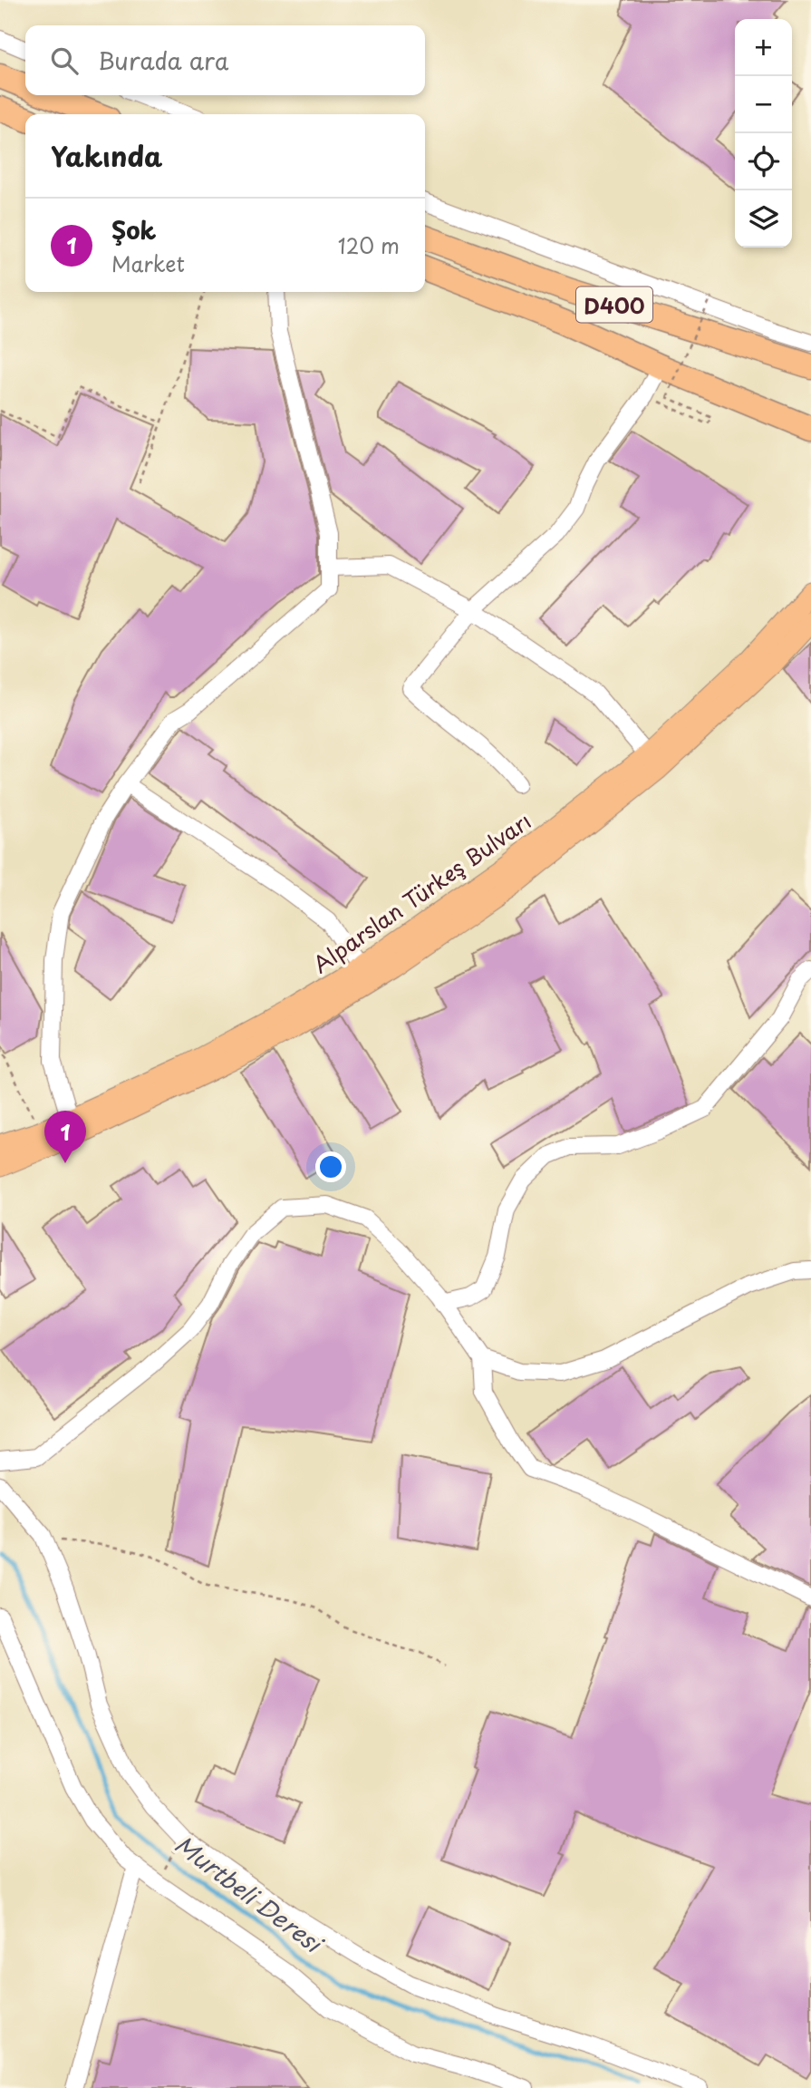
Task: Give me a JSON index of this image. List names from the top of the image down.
{
  "streets": {
    "highway": ["D400"],
    "main road": ["Alparslan Türkeş Bulvarı"]
  },
  "water": ["Murtbeli Deresi"],
  "page": {
    "map_buttons": ["+", "−"],
    "search": "Burada ara",
    "heading": "Yakında",
    "list": [
      {
        "mark": "1",
        "name": "Şok",
        "note": "Market",
        "value": "120 m"
      }
    ],
    "pins": "1"
  }
}
